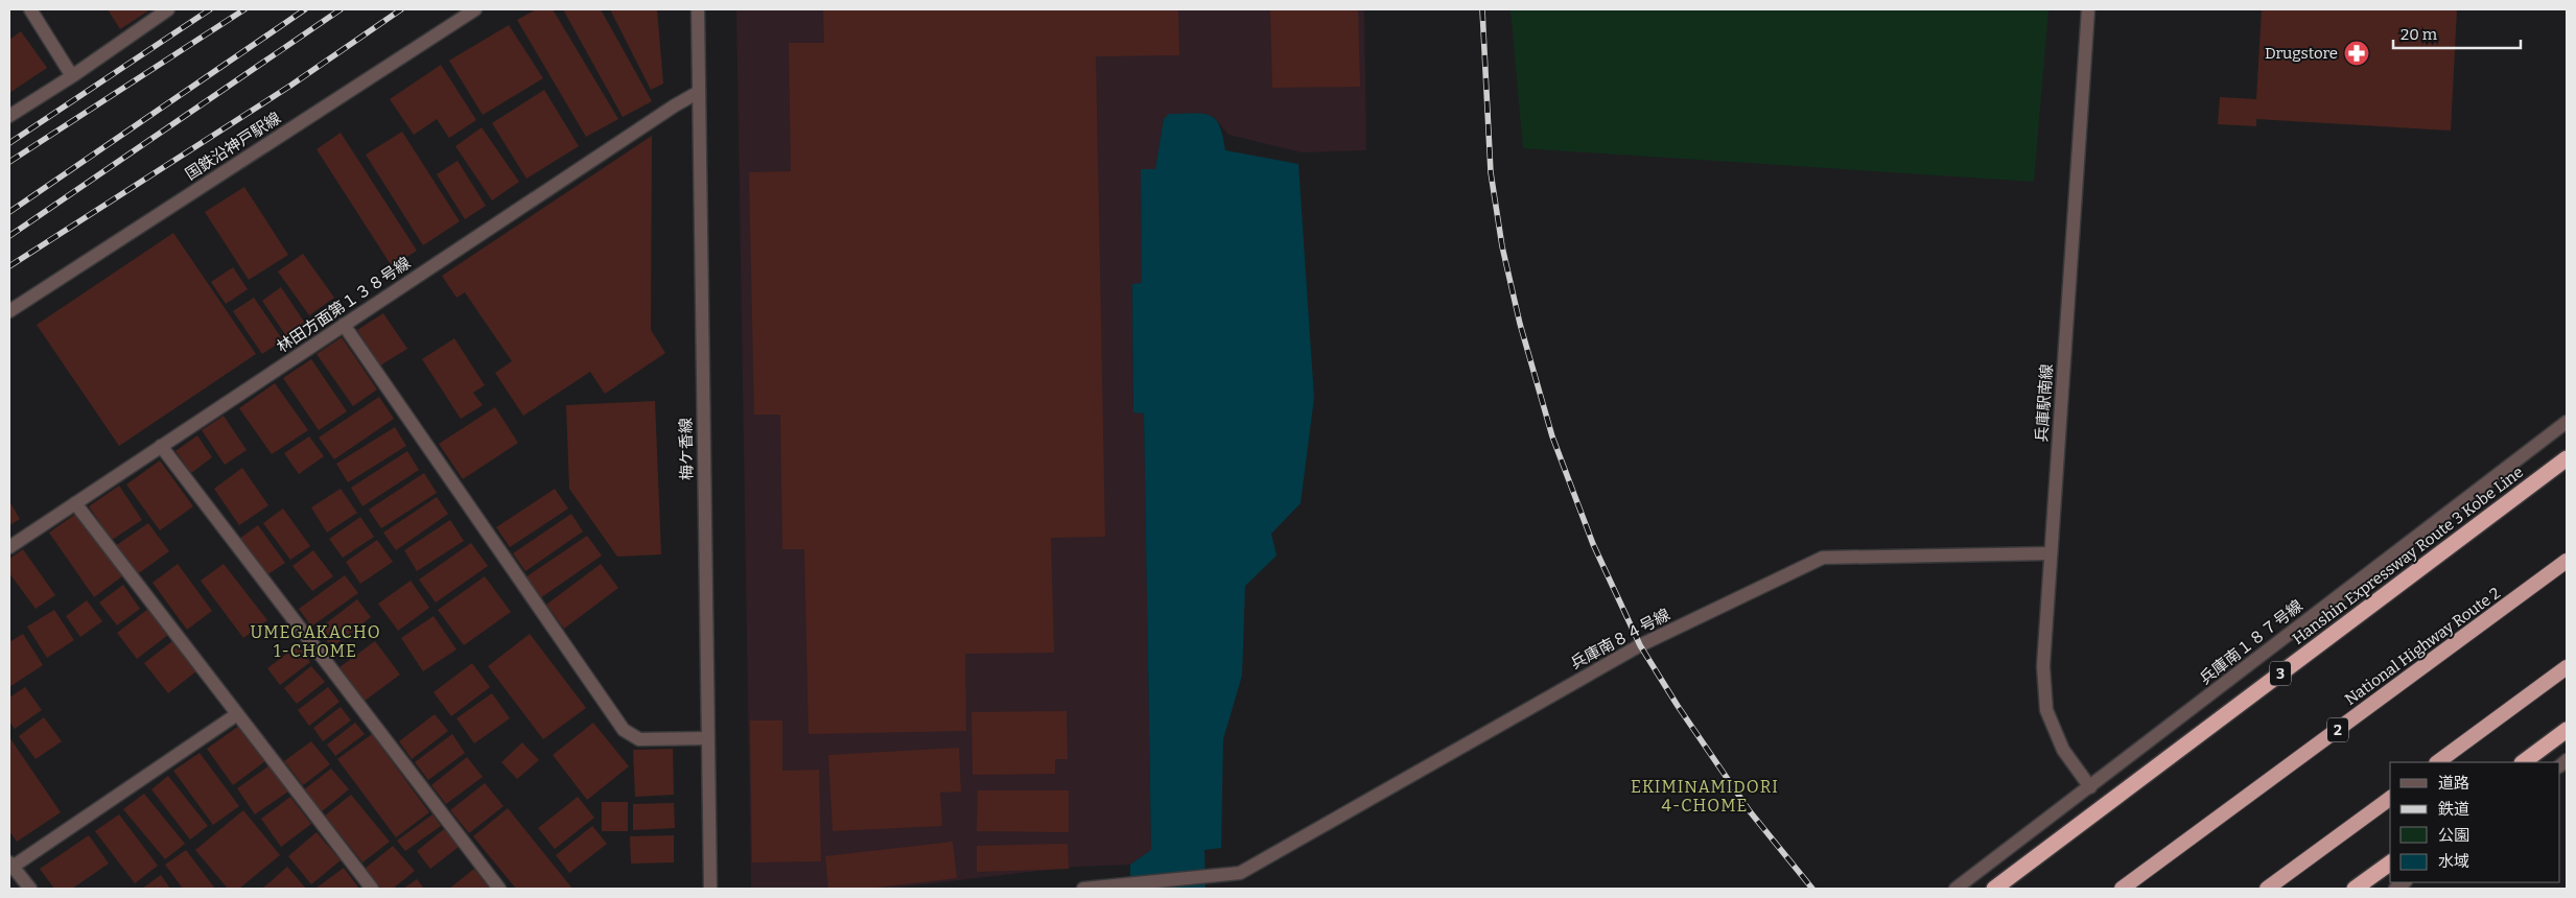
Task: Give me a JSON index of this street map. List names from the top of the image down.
{
  "streets": {
    "highway": [
      "Hanshin Expressway Route 3 Kobe Line",
      "National Highway Route 2",
      "3",
      "2"
    ],
    "street": [
      "国鉄沿神戸駅線",
      "林田方面第１３８号線",
      "兵庫駅南線",
      "梅ケ香線",
      "兵庫南８４号線",
      "兵庫南１８７号線"
    ]
  },
  "crossings": [
    ["林田方面第１３８号線", "梅ケ香線"],
    ["兵庫駅南線", "兵庫南８４号線"],
    ["兵庫駅南線", "兵庫南１８７号線"]
  ],
  "districts": ["UMEGAKACHO 1-CHOME", "EKIMINAMIDORI 4-CHOME"],
  "places": {
    "pharmacy": ["Drugstore"]
  },
  "legend": [
    "道路",
    "鉄道",
    "公園",
    "水域"
  ],
  "scale_bar": "20 m"
}
